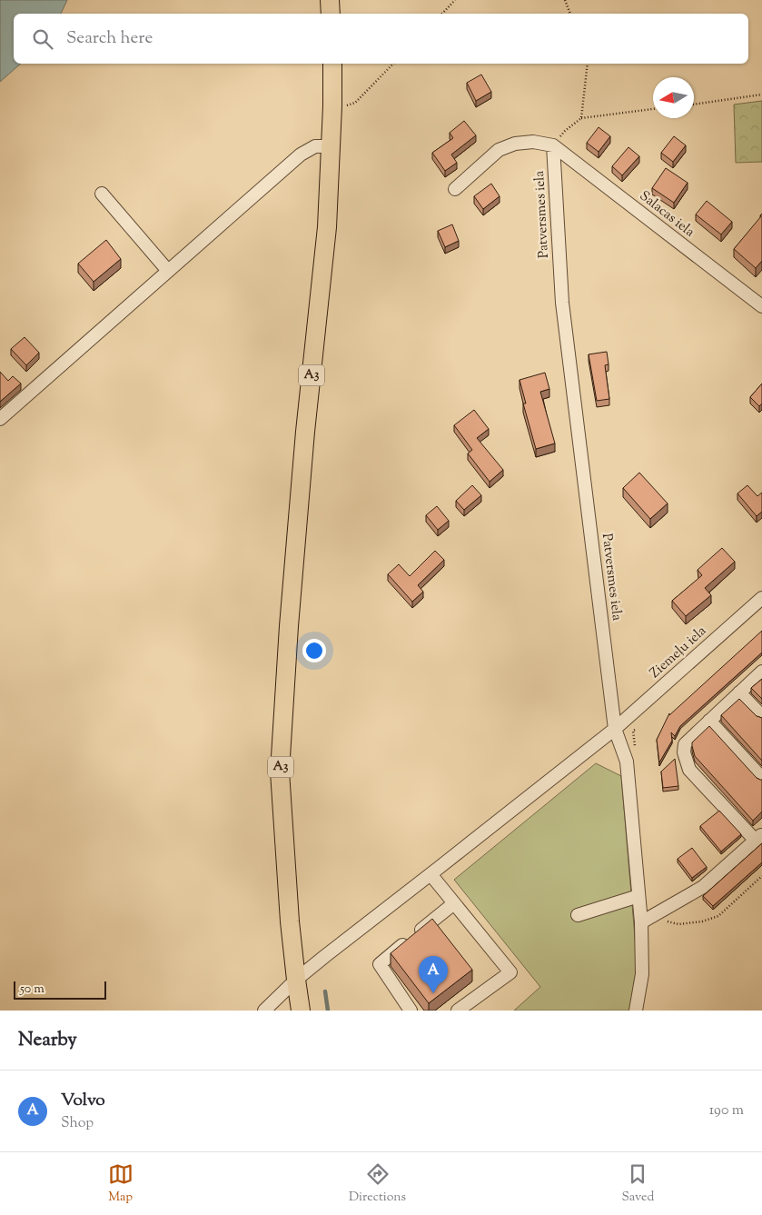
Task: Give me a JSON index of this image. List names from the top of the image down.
{
  "streets": {
    "highway": ["A3"],
    "street": ["Patversmes iela", "Salacas iela", "Ziemeļu iela"]
  },
  "crossings": [
    ["Patversmes iela", "Salacas iela"],
    ["Patversmes iela", "Ziemeļu iela"],
    ["A3", "Ziemeļu iela"]
  ],
  "scale_bar": "50 m",
  "north": "left",
  "page": {
    "search": "Search here",
    "pins": "A",
    "scale": "50 m",
    "heading": "Nearby",
    "list": [
      {
        "mark": "A",
        "name": "Volvo",
        "note": "Shop",
        "value": "190 m"
      }
    ],
    "nav": ["Map", "Directions", "Saved"]
  }
}
